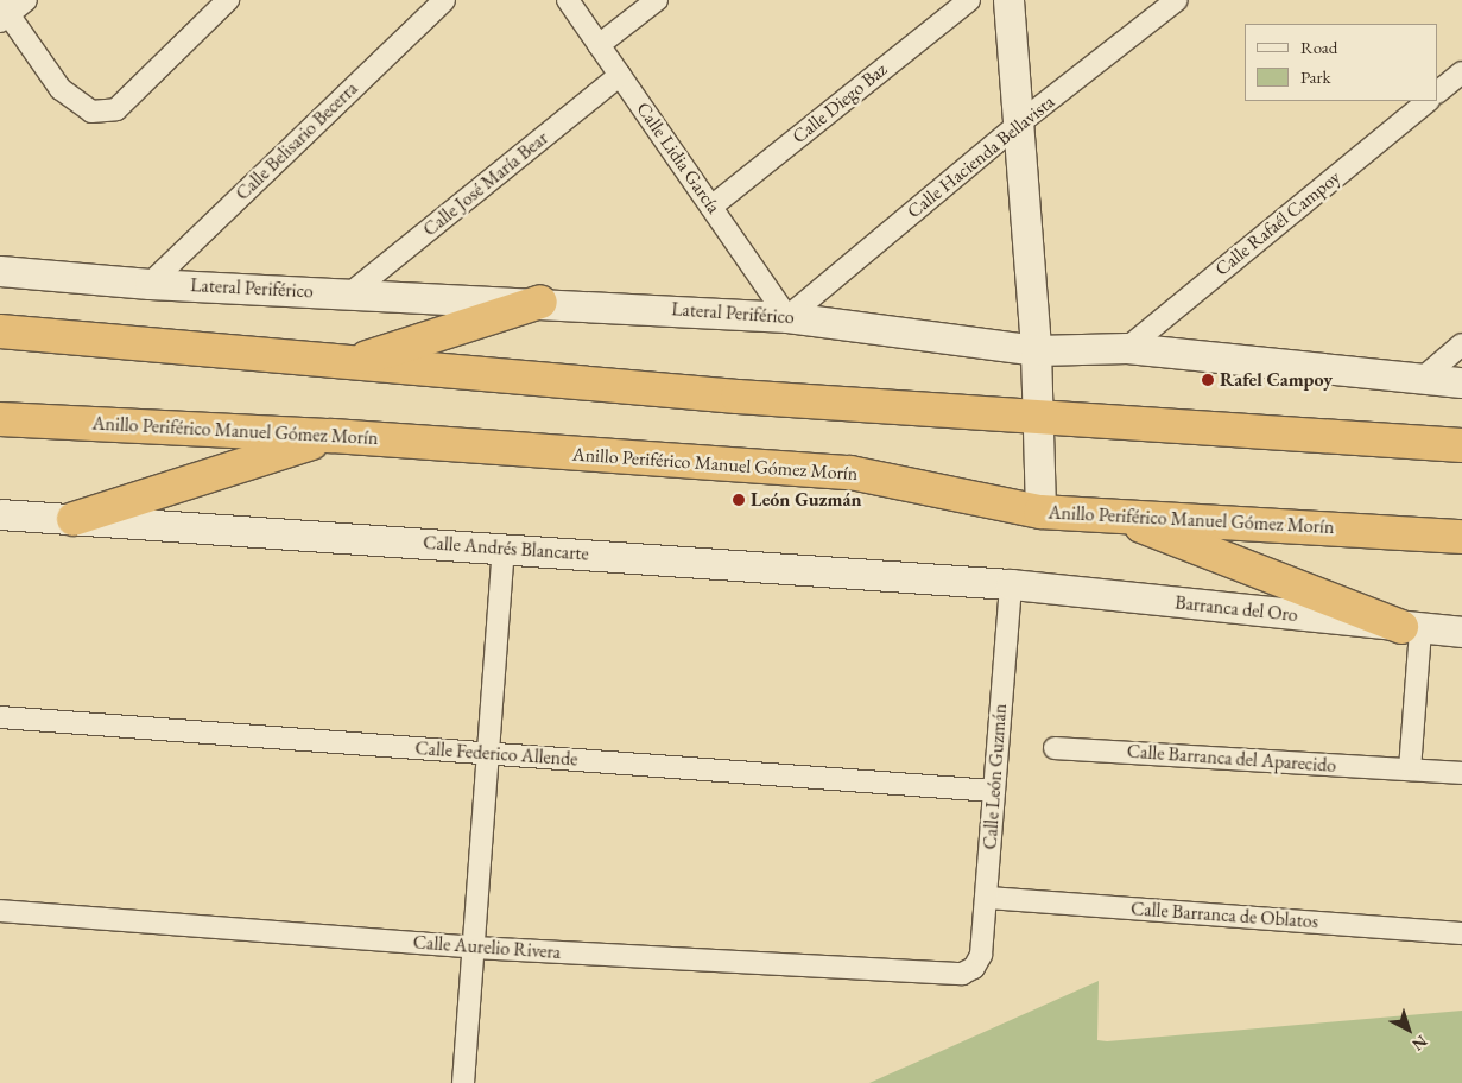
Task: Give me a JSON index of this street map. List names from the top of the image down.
{
  "streets": {
    "highway": ["Anillo Periférico Manuel Gómez Morín"],
    "street": [
      "Calle Diego Baz",
      "Calle Belisario Becerra",
      "Calle Hacienda Bellavista",
      "Calle Lidia García",
      "Calle José María Bear",
      "Calle Rafaél Campoy",
      "Lateral Periférico",
      "Calle Andrés Blancarte",
      "Barranca del Oro",
      "Calle Federico Allende",
      "Calle Barranca del Aparecido",
      "Calle León Guzmán",
      "Calle Barranca de Oblatos",
      "Calle Aurelio Rivera"
    ]
  },
  "crossings": [
    ["Calle Diego Baz", "Calle Lidia García"],
    ["Calle Belisario Becerra", "Lateral Periférico"],
    ["Calle Hacienda Bellavista", "Calle Lidia García"],
    ["Calle Hacienda Bellavista", "Lateral Periférico"],
    ["Calle Lidia García", "Calle José María Bear"],
    ["Calle Lidia García", "Lateral Periférico"],
    ["Calle José María Bear", "Lateral Periférico"],
    ["Calle Rafaél Campoy", "Lateral Periférico"],
    ["Calle Andrés Blancarte", "Barranca del Oro"],
    ["Calle Andrés Blancarte", "Calle León Guzmán"],
    ["Barranca del Oro", "Calle León Guzmán"],
    ["Calle Federico Allende", "Calle León Guzmán"],
    ["Calle León Guzmán", "Calle Barranca de Oblatos"],
    ["Calle León Guzmán", "Calle Aurelio Rivera"]
  ],
  "places": ["Rafel Campoy", "León Guzmán"],
  "legend": ["Road", "Park"],
  "north": "bottom right"
}
